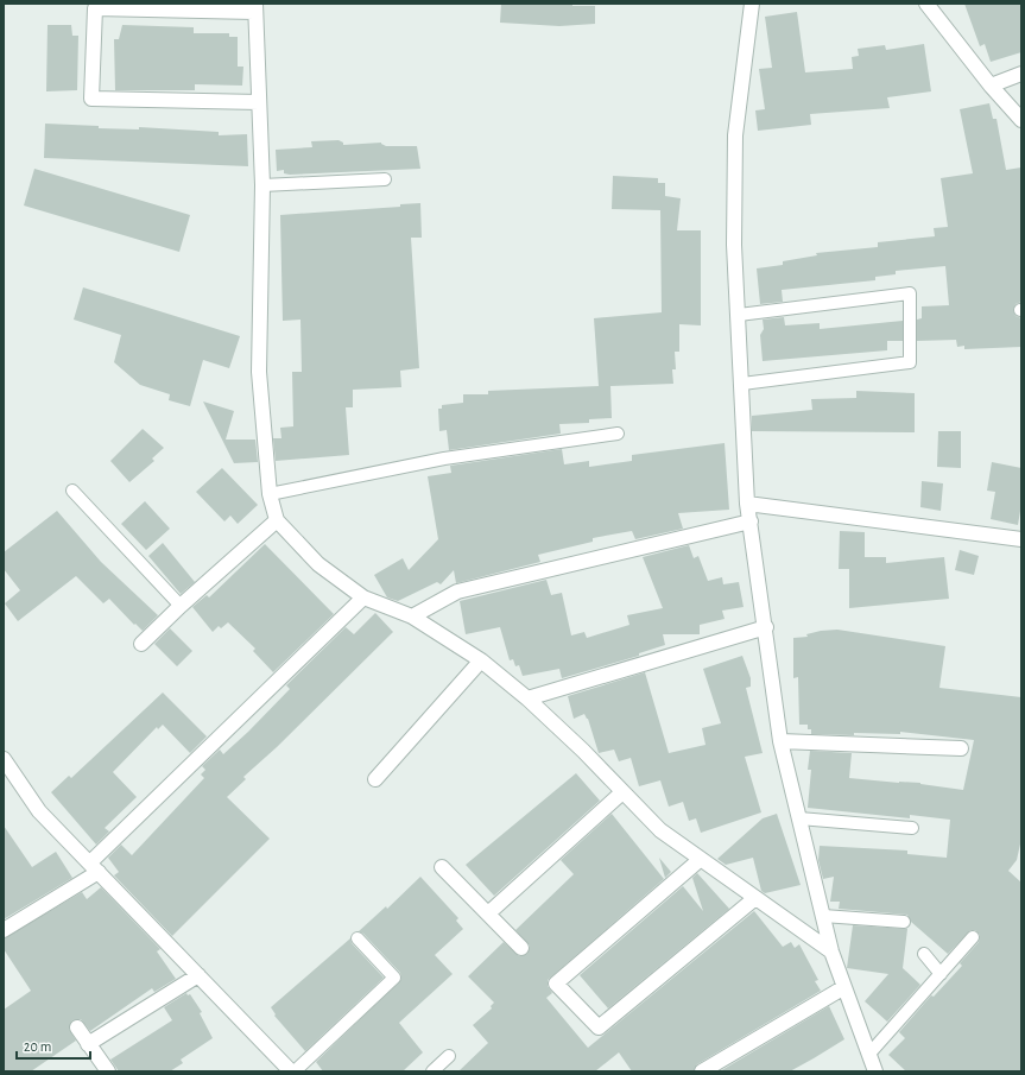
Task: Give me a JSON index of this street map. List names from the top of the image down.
{
  "scale_bar": "20 m"
}
